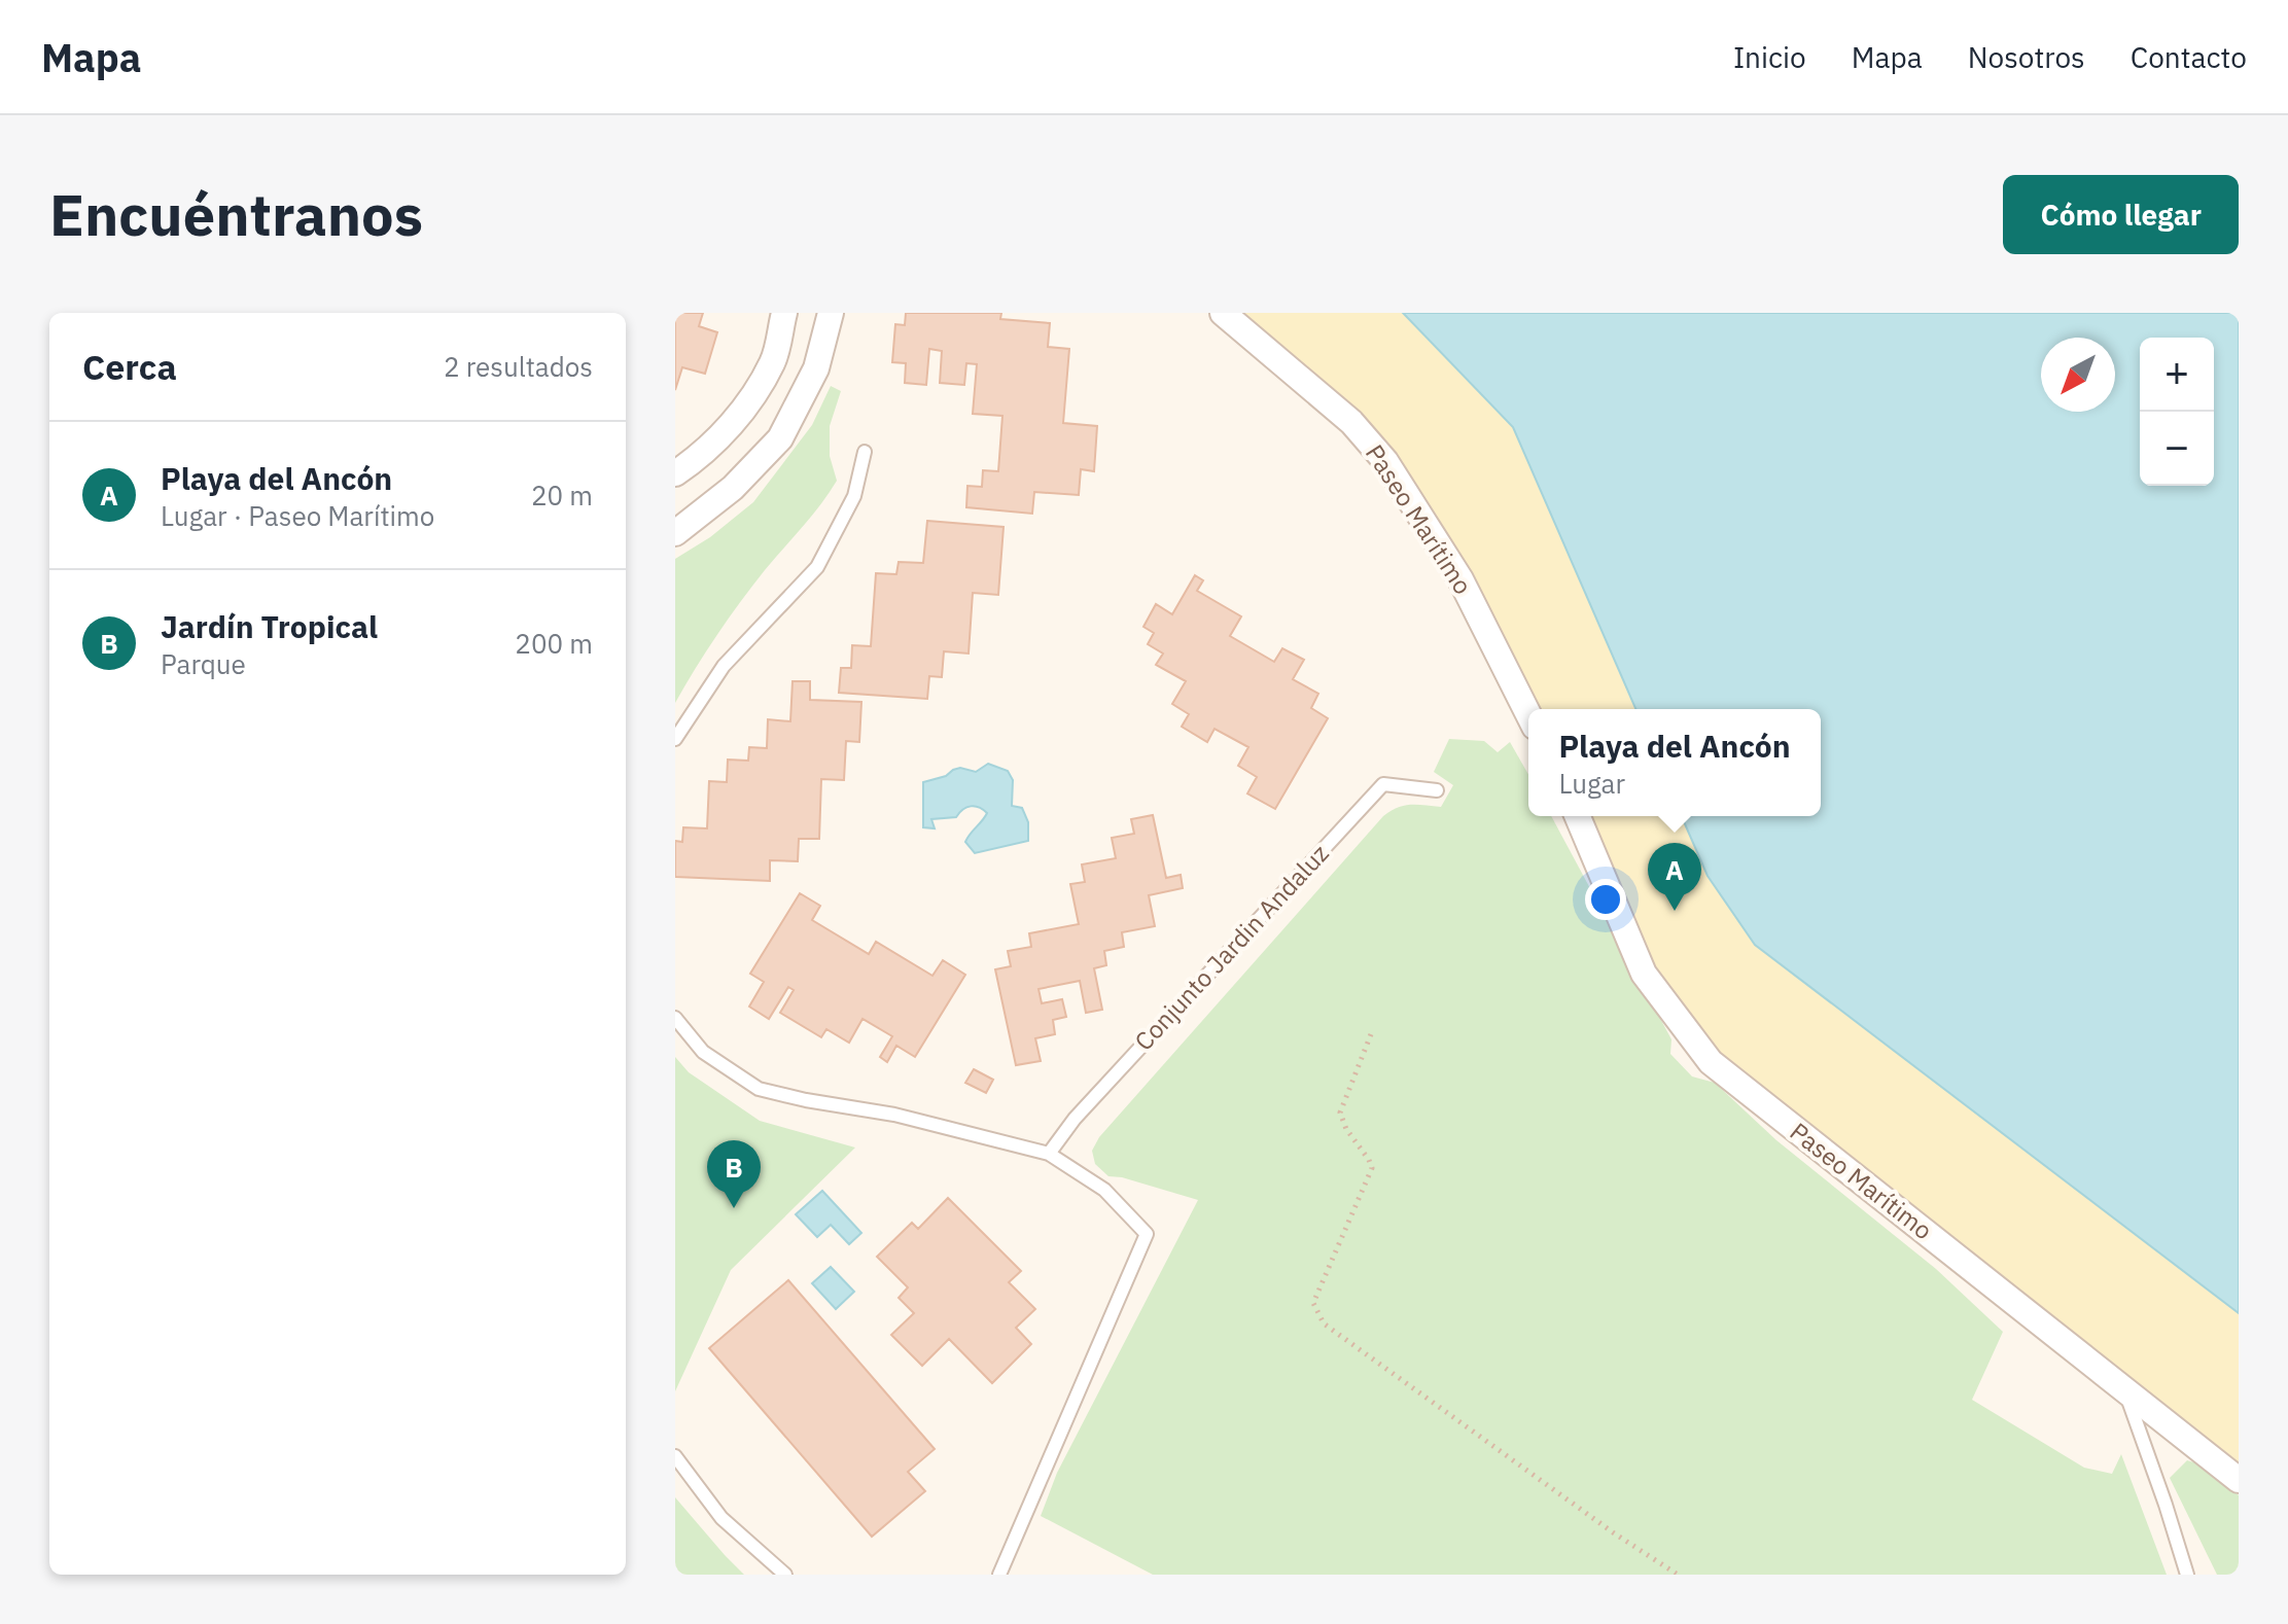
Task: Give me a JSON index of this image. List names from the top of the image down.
{
  "streets": {
    "street": ["Paseo Marítimo"],
    "lane": ["Conjunto Jardin Andaluz"]
  },
  "north": "bottom left",
  "page": {
    "header": "Mapa",
    "nav": [
      "Inicio",
      "Mapa",
      "Nosotros",
      "Contacto"
    ],
    "buttons": "Cómo llegar",
    "title": "Encuéntranos",
    "heading": ["Cerca", "2 resultados"],
    "map_buttons": ["+", "−"],
    "list": [
      {
        "mark": "A",
        "name": "Playa del Ancón",
        "note": "Lugar · Paseo Marítimo",
        "value": "20 m"
      },
      {
        "mark": "B",
        "name": "Jardín Tropical",
        "note": "Parque",
        "value": "200 m"
      }
    ],
    "popup": ["Playa del Ancón", "Lugar"],
    "pins": ["A", "B"]
  }
}
